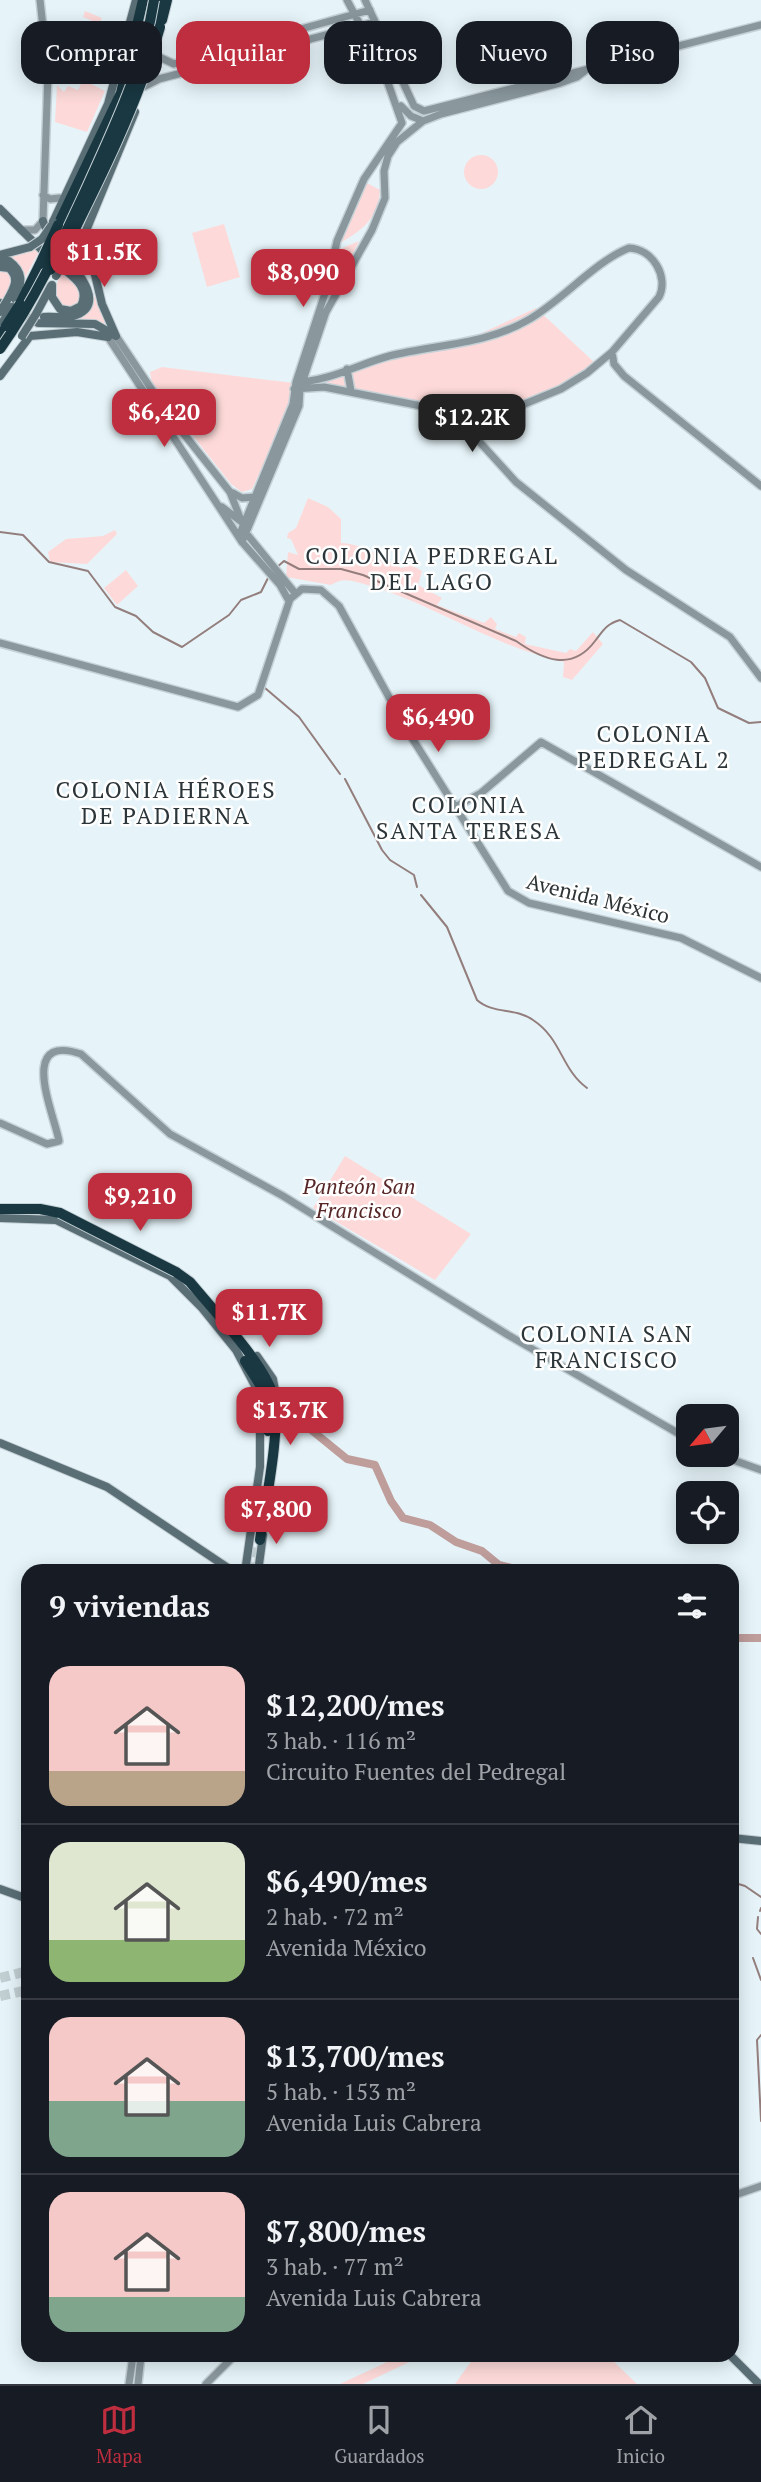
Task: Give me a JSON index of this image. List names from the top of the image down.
{
  "streets": {
    "street": ["Avenida México"]
  },
  "districts": [
    "COLONIA PEDREGAL DEL LAGO",
    "COLONIA PEDREGAL 2",
    "COLONIA HÉROES DE PADIERNA",
    "COLONIA SANTA TERESA",
    "COLONIA SAN FRANCISCO"
  ],
  "parks": ["Panteón San Francisco"],
  "north": "bottom left",
  "page": {
    "chip": [
      "Comprar",
      "Alquilar",
      "Filtros",
      "Nuevo",
      "Piso"
    ],
    "price": [
      "$11.5K",
      "$8,090",
      "$6,420",
      "$12.2K",
      "$6,490",
      "$9,210",
      "$11.7K",
      "$13.7K",
      "$7,800"
    ],
    "heading": "9 viviendas",
    "list": [
      {
        "name": "$12,200/mes",
        "note": "3 hab. · 116 m² · Circuito Fuentes del Pedregal"
      },
      {
        "name": "$6,490/mes",
        "note": "2 hab. · 72 m² · Avenida México"
      },
      {
        "name": "$13,700/mes",
        "note": "5 hab. · 153 m² · Avenida Luis Cabrera"
      },
      {
        "name": "$7,800/mes",
        "note": "3 hab. · 77 m² · Avenida Luis Cabrera"
      }
    ],
    "tabs": ["Mapa", "Guardados", "Inicio"]
  }
}
